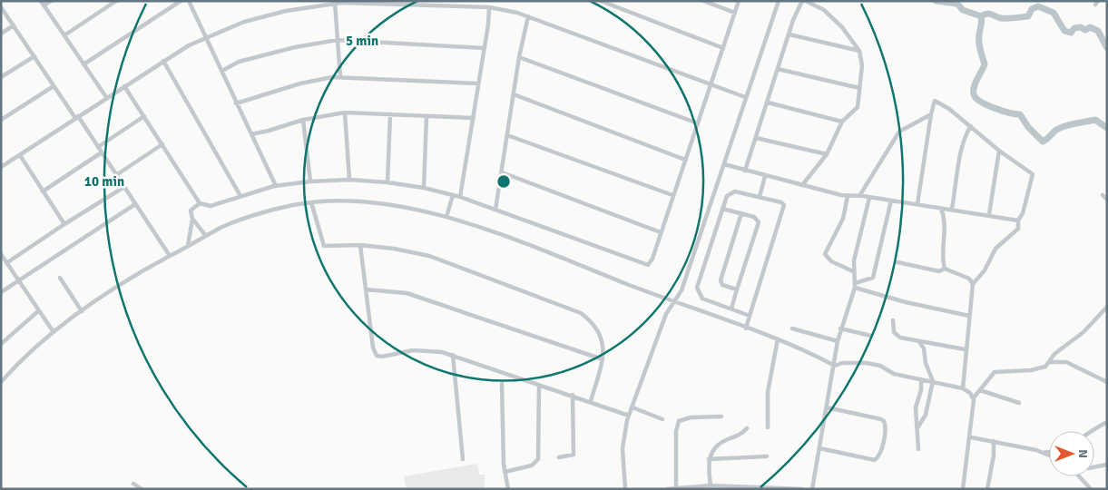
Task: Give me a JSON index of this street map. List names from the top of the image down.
{
  "north": "right",
  "rings": ["5 min", "10 min"]
}
